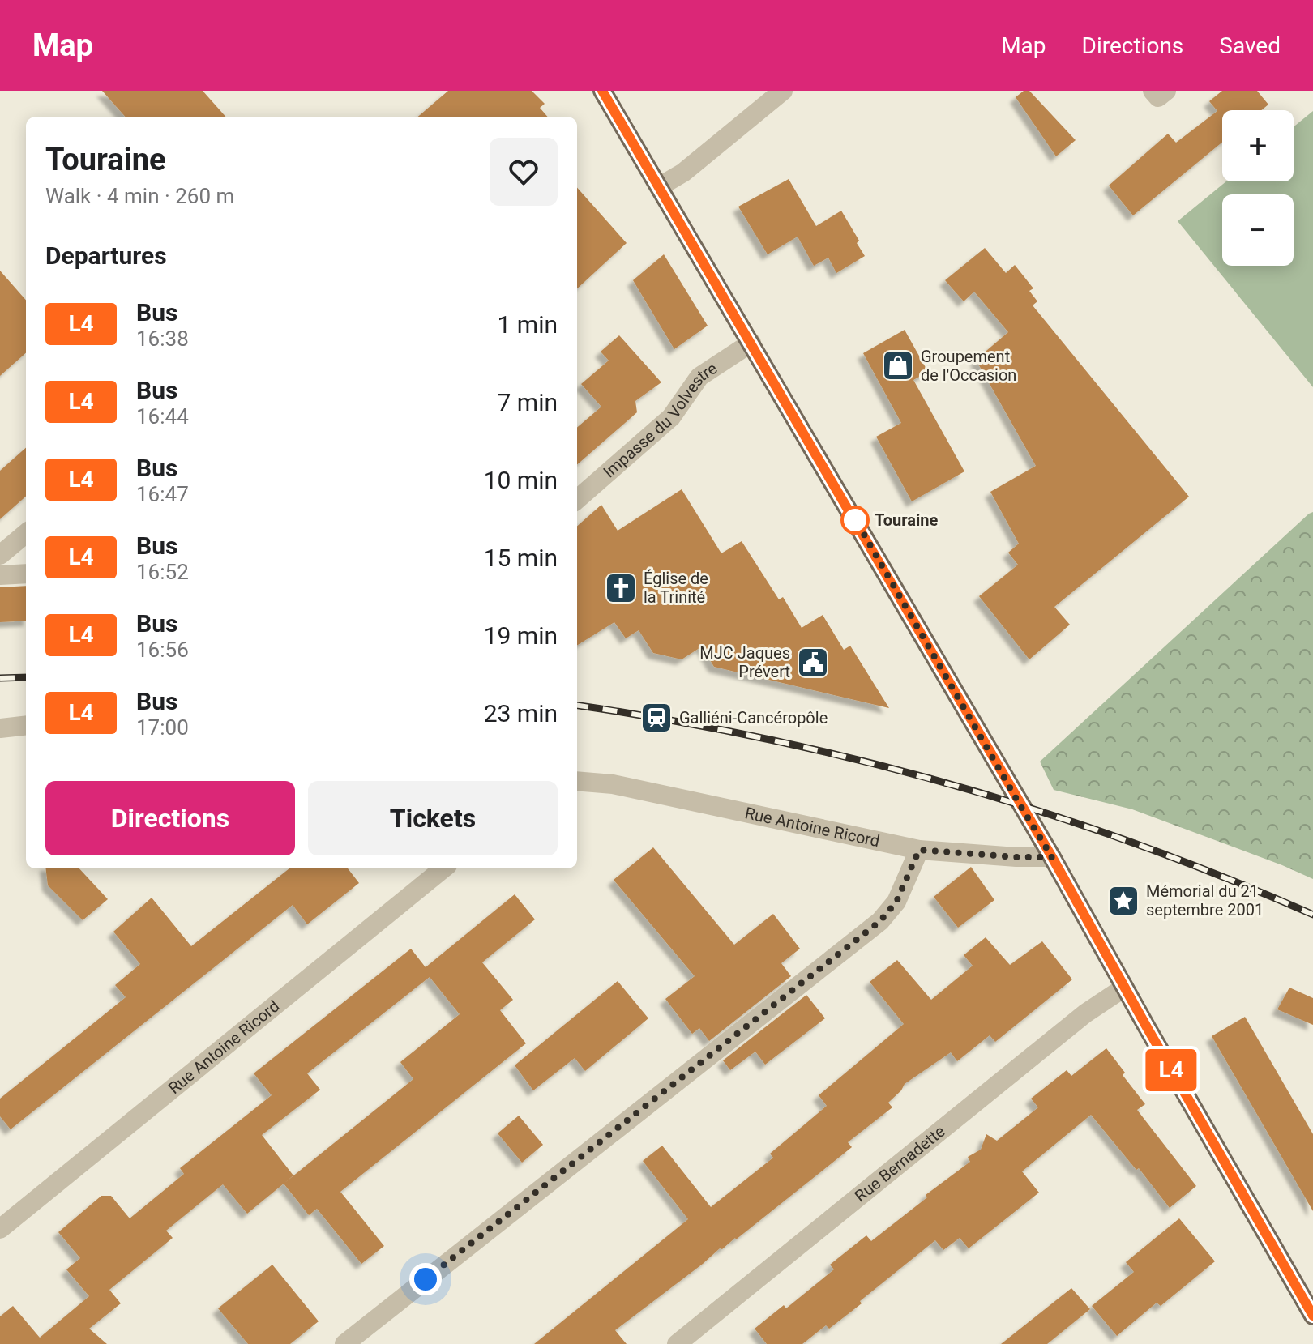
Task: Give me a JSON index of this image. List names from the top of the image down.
{
  "streets": {
    "street": ["Impasse du Volvestre", "Rue Antoine Ricord", "Rue Bernadette"]
  },
  "places": {
    "shop": ["Groupement de l'Occasion"],
    "other": ["Touraine"],
    "church": ["Église de la Trinité"],
    "public building": ["MJC Jaques Prévert"],
    "station": ["Galliéni-Cancéropôle"],
    "place": ["Mémorial du 21 septembre 2001"]
  },
  "lines": ["bus line L4"],
  "page": {
    "header": "Map",
    "nav": ["Map", "Directions", "Saved"],
    "on_map": "L4",
    "map_buttons": ["+", "−"],
    "heading": [
      ["Touraine", "Walk · 4 min · 260 m"],
      "Departures"
    ],
    "list": [
      {
        "mark": "L4",
        "name": "Bus",
        "note": "16:38",
        "value": "1 min"
      },
      {
        "mark": "L4",
        "name": "Bus",
        "note": "16:44",
        "value": "7 min"
      },
      {
        "mark": "L4",
        "name": "Bus",
        "note": "16:47",
        "value": "10 min"
      },
      {
        "mark": "L4",
        "name": "Bus",
        "note": "16:52",
        "value": "15 min"
      },
      {
        "mark": "L4",
        "name": "Bus",
        "note": "16:56",
        "value": "19 min"
      },
      {
        "mark": "L4",
        "name": "Bus",
        "note": "17:00",
        "value": "23 min"
      }
    ],
    "buttons": ["Directions", "Tickets"]
  }
}
